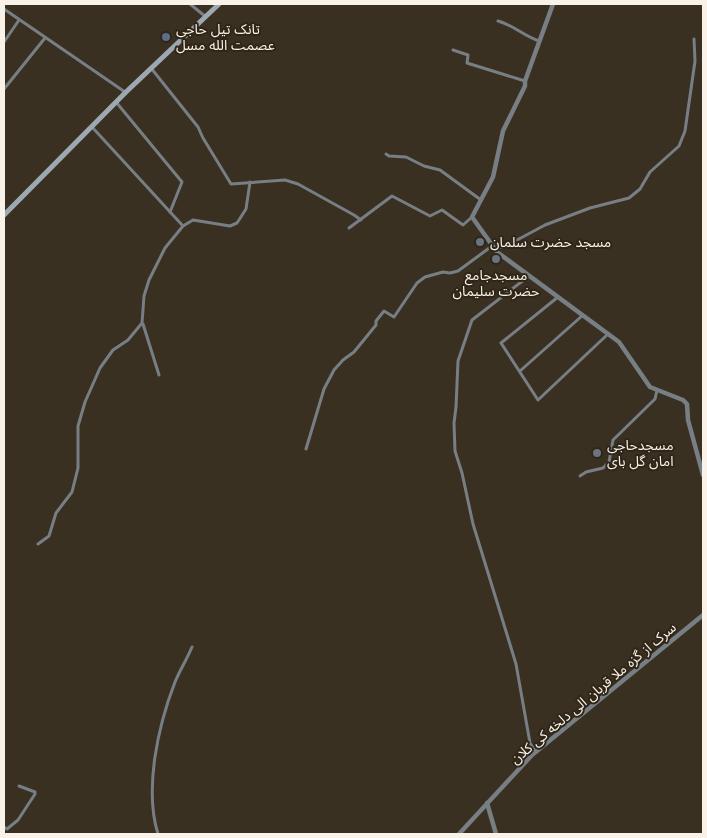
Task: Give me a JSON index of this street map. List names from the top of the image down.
{
  "streets": {
    "street": ["سرک از گزه ملا قربان الی دلخه کی کلان"]
  },
  "places": [
    "تانک تیل حاجی عصمت الله مسل",
    "مسجد حضرت سلمان",
    "مسجدجامع حضرت سلیمان",
    "مسجدحاجی امان گل بای"
  ]
}
